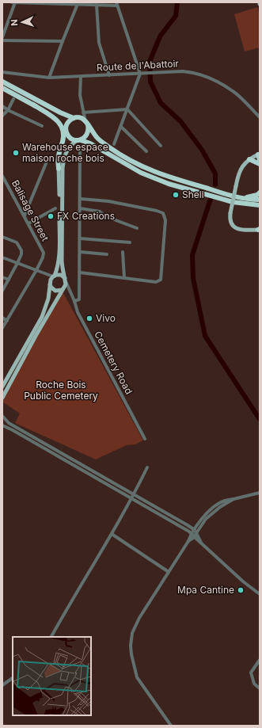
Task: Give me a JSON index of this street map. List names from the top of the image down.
{
  "streets": {
    "street": ["Route de l'Abattoir", "Balisage Street", "Cemetery Road"]
  },
  "parks": ["Roche Bois Public Cemetery"],
  "places": [
    "Warehouse espace maison roche bois",
    "Shell",
    "FX Creations",
    "Vivo",
    "Mpa Cantine"
  ],
  "north": "left"
}
